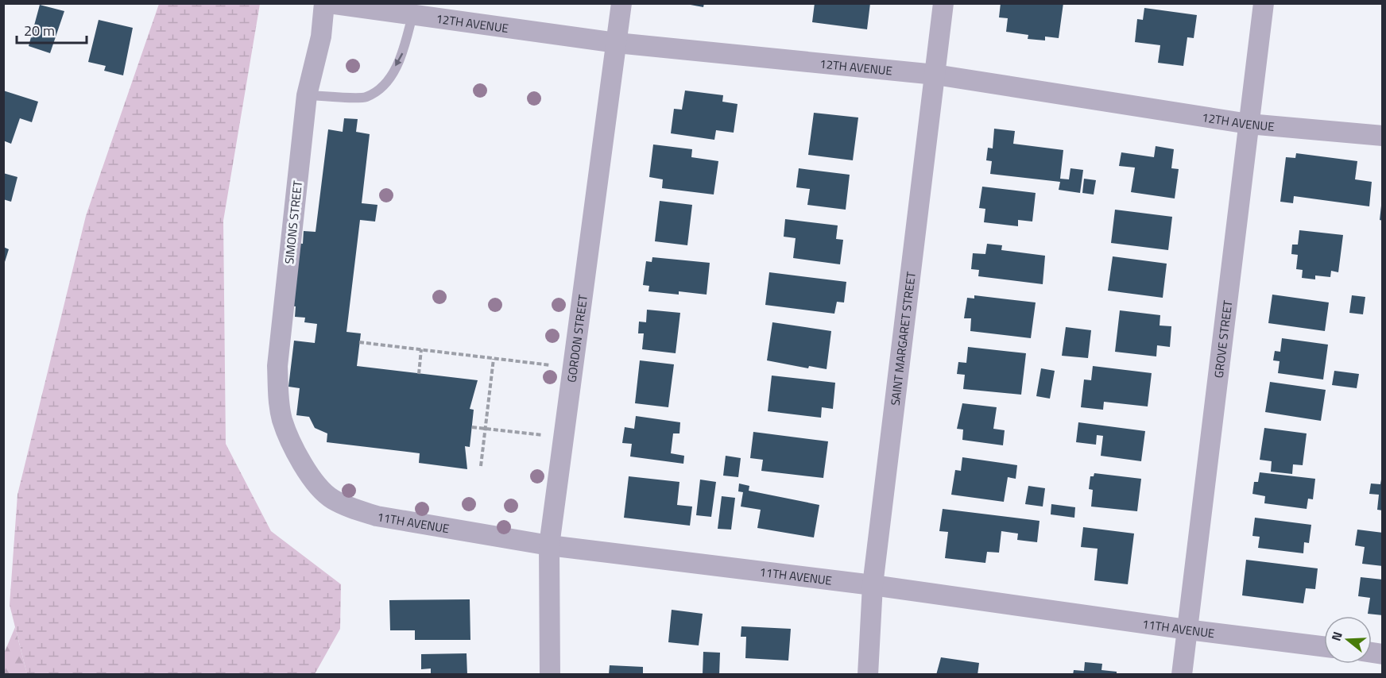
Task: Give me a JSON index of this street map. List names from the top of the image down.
{
  "streets": {
    "street": [
      "12TH AVENUE",
      "SIMONS STREET",
      "GORDON STREET",
      "SAINT MARGARET STREET",
      "GROVE STREET",
      "11TH AVENUE"
    ]
  },
  "crossings": [
    ["12TH AVENUE", "GORDON STREET"],
    ["12TH AVENUE", "SAINT MARGARET STREET"],
    ["12TH AVENUE", "GROVE STREET"],
    ["SIMONS STREET", "11TH AVENUE"],
    ["GORDON STREET", "11TH AVENUE"],
    ["SAINT MARGARET STREET", "11TH AVENUE"],
    ["GROVE STREET", "11TH AVENUE"]
  ],
  "scale_bar": "20 m",
  "north": "left"
}
